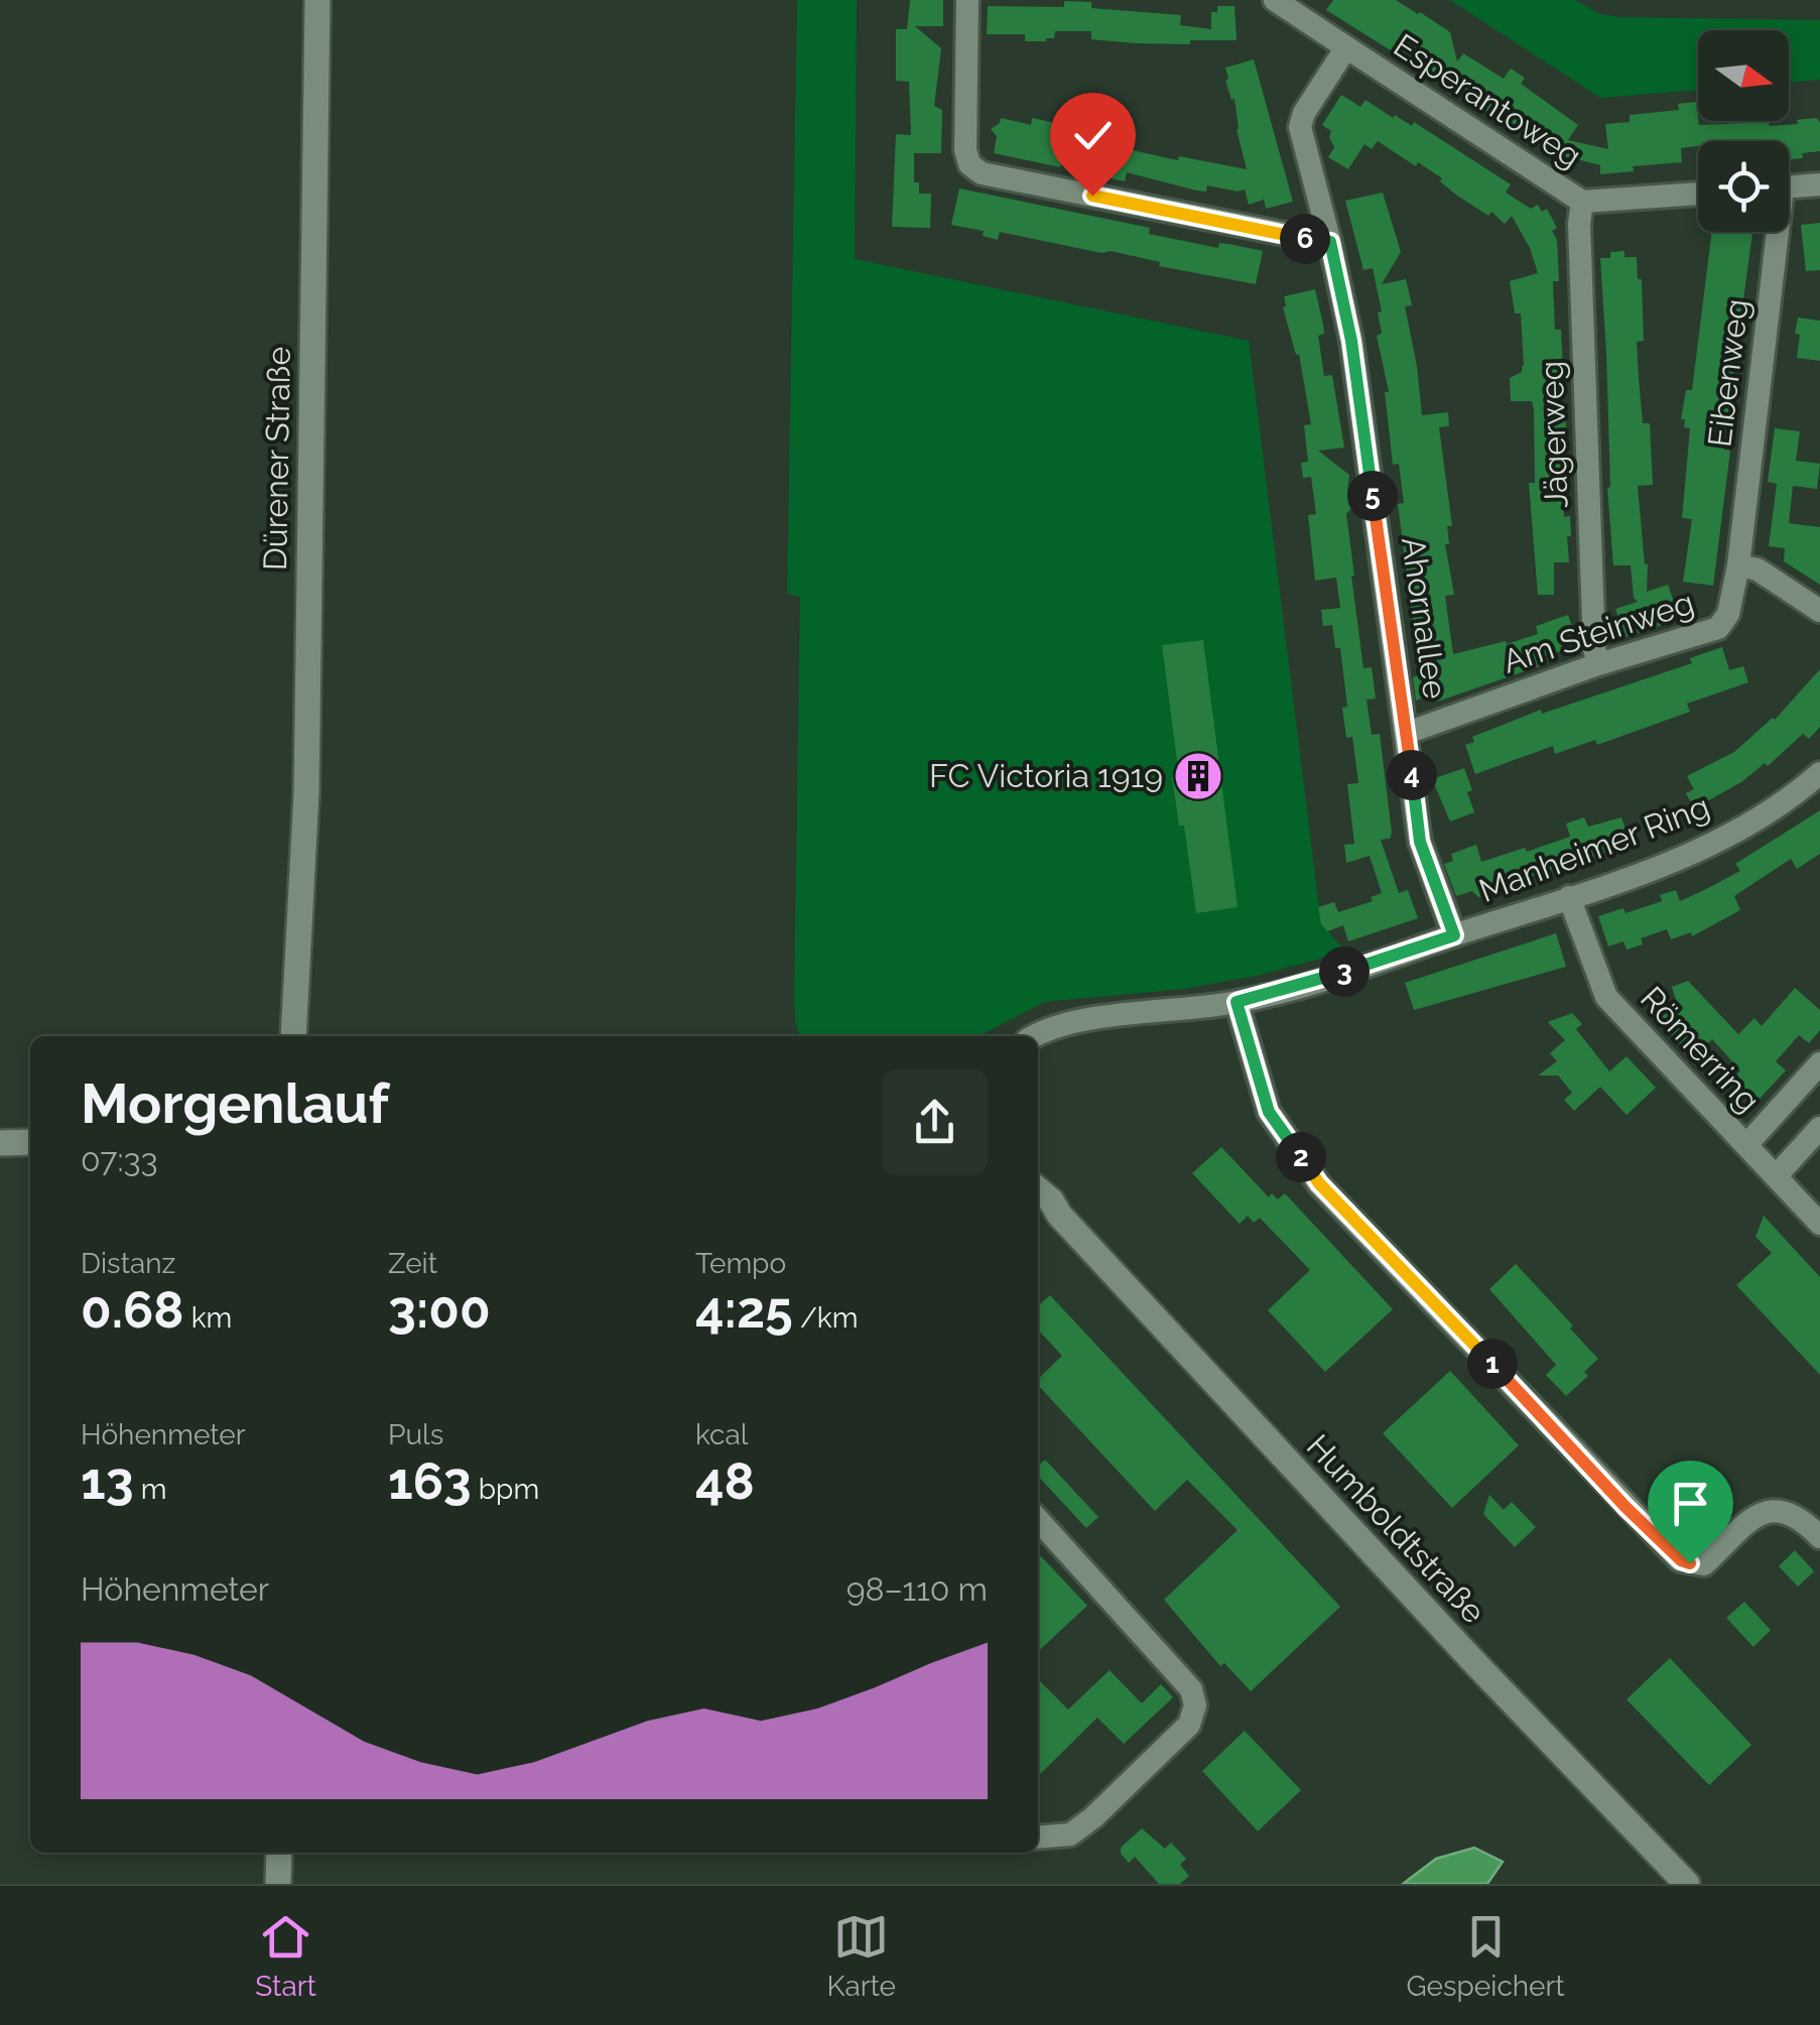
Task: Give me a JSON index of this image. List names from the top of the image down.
{
  "streets": {
    "street": [
      "Esperantoweg",
      "Eibenweg",
      "Jägerweg",
      "Dürener Straße",
      "Ahornallee",
      "Am Steinweg",
      "Manheimer Ring",
      "Römerring",
      "Humboldtstraße"
    ]
  },
  "crossings": [
    ["Esperantoweg", "Jägerweg"],
    ["Esperantoweg", "Ahornallee"],
    ["Eibenweg", "Am Steinweg"],
    ["Jägerweg", "Am Steinweg"],
    ["Ahornallee", "Am Steinweg"],
    ["Ahornallee", "Manheimer Ring"],
    ["Manheimer Ring", "Römerring"]
  ],
  "places": {
    "building": ["FC Victoria 1919"]
  },
  "north": "right",
  "page": {
    "pins": [
      "6",
      "5",
      "4",
      "3",
      "2",
      "1"
    ],
    "heading": ["Morgenlauf", "07:33"],
    "stats": [
      ["Distanz", "0.68 km"],
      ["Zeit", "3:00"],
      ["Tempo", "4:25 /km"],
      ["Höhenmeter", "13 m"],
      ["Puls", "163 bpm"],
      ["kcal", "48"]
    ],
    "chart": ["Höhenmeter", "98–110 m"],
    "tabs": ["Start", "Karte", "Gespeichert"]
  }
}
